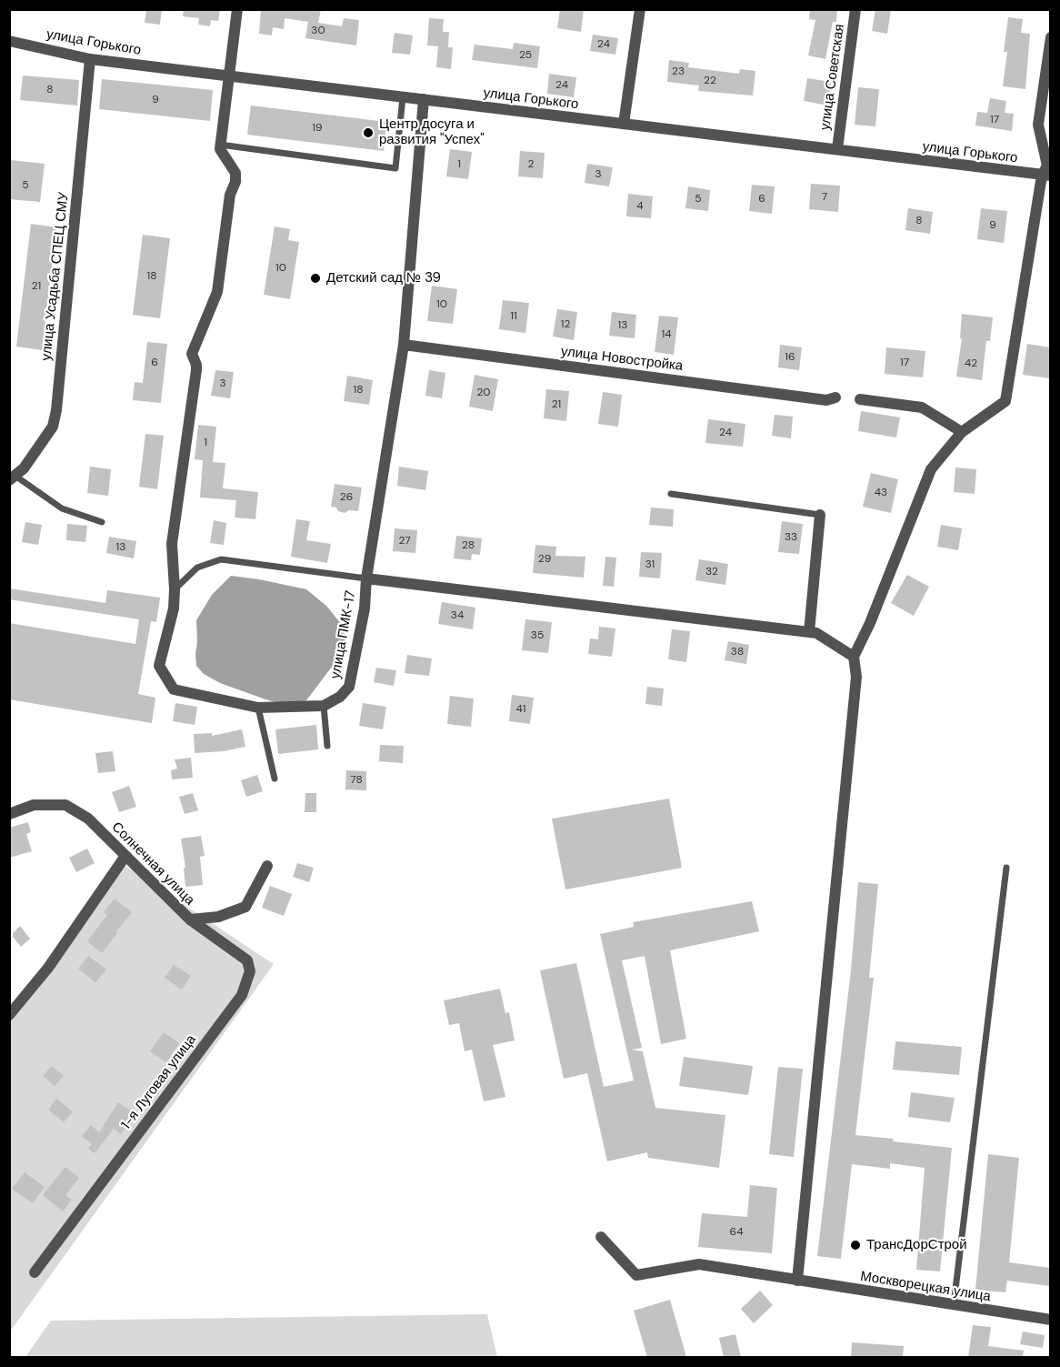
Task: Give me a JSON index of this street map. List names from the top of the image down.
{
  "streets": {
    "street": [
      "улица Горького",
      "улица Советская",
      "улица Усадьба СПЕЦ СМУ",
      "улица Новостройка",
      "улица ПМК-17",
      "Солнечная улица",
      "1-я Луговая улица",
      "Москворецкая улица"
    ]
  },
  "crossings": [
    ["улица Горького", "улица Советская"],
    ["улица Горького", "улица Усадьба СПЕЦ СМУ"],
    ["улица Горького", "улица ПМК-17"],
    ["улица Новостройка", "улица ПМК-17"],
    ["Солнечная улица", "1-я Луговая улица"]
  ],
  "places": ["Центр досуга и развития \"Успех\"", "Детский сад № 39", "ТрансДорСтрой"],
  "house_numbers": [
    "30",
    "24",
    "25",
    "23",
    "22",
    "24",
    "8",
    "9",
    "17",
    "19",
    "1",
    "2",
    "3",
    "5",
    "7",
    "5",
    "6",
    "4",
    "8",
    "9",
    "10",
    "18",
    "21",
    "10",
    "11",
    "12",
    "13",
    "14",
    "16",
    "6",
    "17",
    "42",
    "3",
    "18",
    "20",
    "21",
    "24",
    "1",
    "43",
    "26",
    "33",
    "27",
    "28",
    "13",
    "29",
    "31",
    "32",
    "34",
    "35",
    "38",
    "41",
    "78",
    "64"
  ]
}
